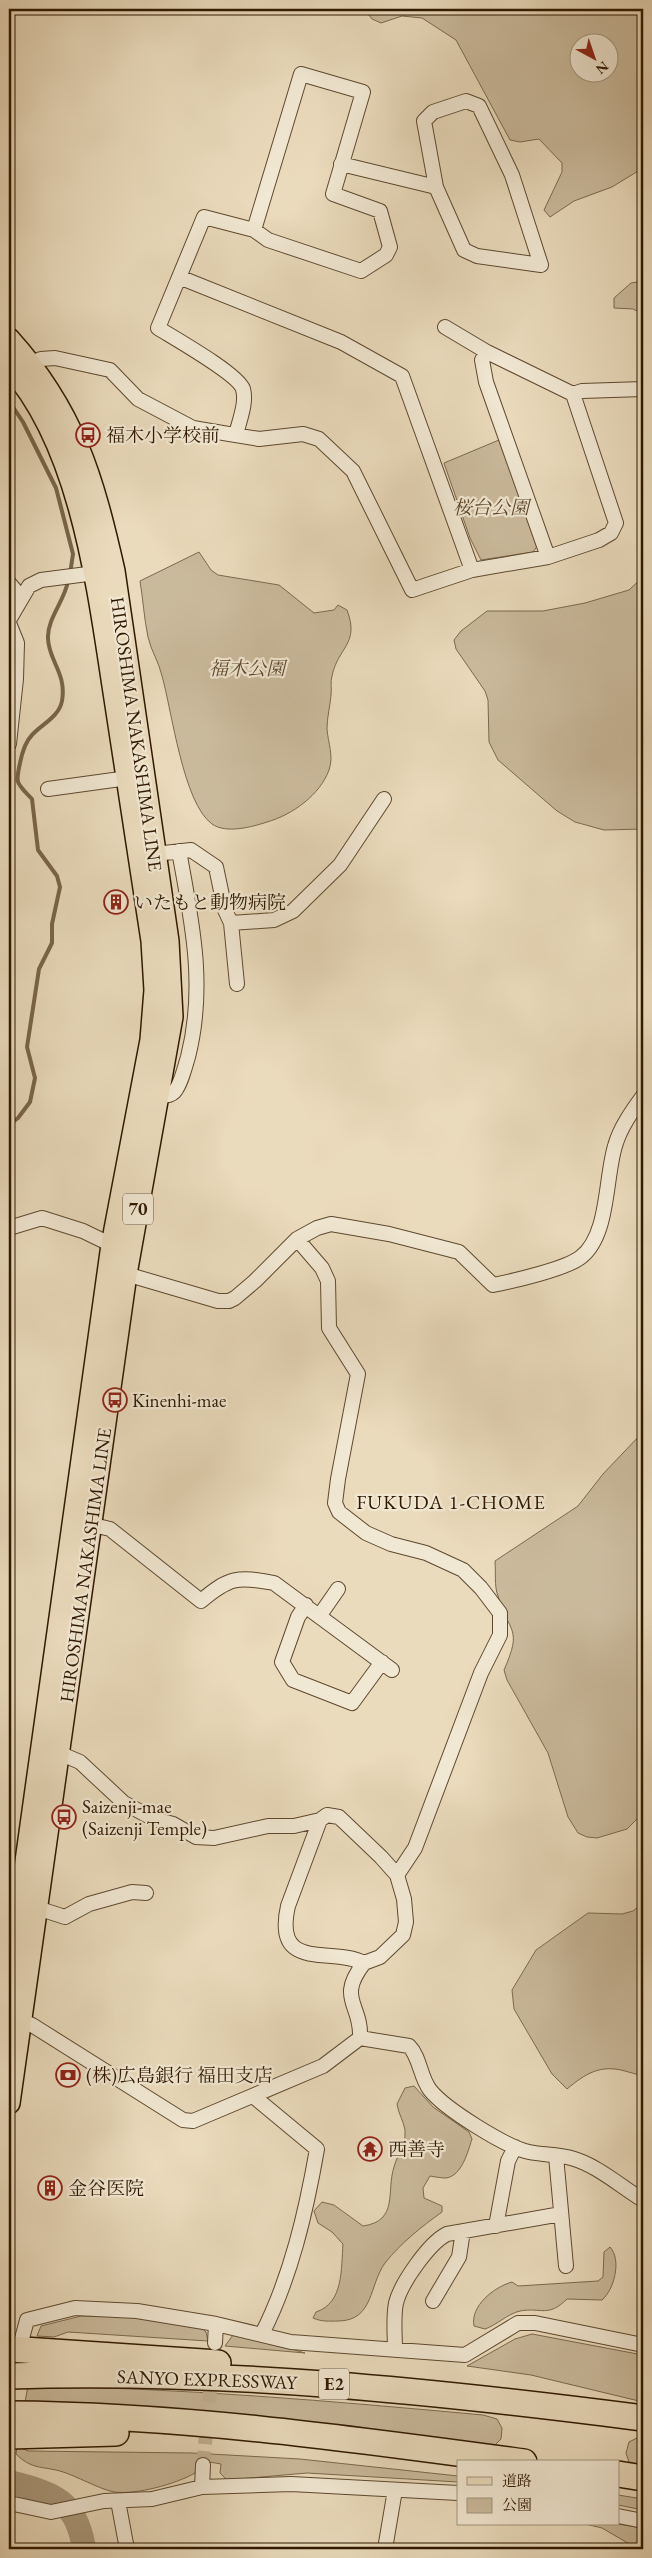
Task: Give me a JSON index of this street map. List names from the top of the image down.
{
  "streets": {
    "highway": ["SANYO EXPRESSWAY", "E2"],
    "main road": ["HIROSHIMA NAKASHIMA LINE", "70"]
  },
  "districts": ["FUKUDA 1-CHOME"],
  "parks": ["桜台公園", "福木公園"],
  "places": {
    "bus stop": ["福木小学校前", "Kinenhi-mae", "Saizenji-mae (Saizenji Temple)"],
    "building": ["いたもと動物病院", "金谷医院"],
    "bank": ["(株)広島銀行 福田支店"],
    "temple": ["西善寺"]
  },
  "legend": ["道路", "公園"],
  "north": "bottom right"
}
